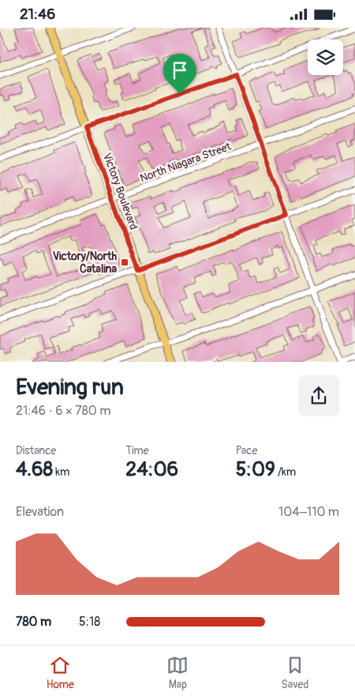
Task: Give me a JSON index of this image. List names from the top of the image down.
{
  "streets": {
    "main road": ["Victory Boulevard"],
    "street": ["North Niagara Street"]
  },
  "crossings": [
    ["North Niagara Street", "Victory Boulevard"]
  ],
  "places": {
    "transit": ["Victory/North Catalina"]
  },
  "page": {
    "status": "21:46",
    "heading": ["Evening run", "21:46 · 6 × 780 m"],
    "stats": [
      ["Distance", "4.68 km"],
      ["Time", "24:06"],
      ["Pace", "5:09 /km"]
    ],
    "chart": ["Elevation", "104–110 m"],
    "list": [
      {
        "name": "780 m",
        "note": "5:18"
      }
    ],
    "tabs": ["Home", "Map", "Saved"]
  }
}
